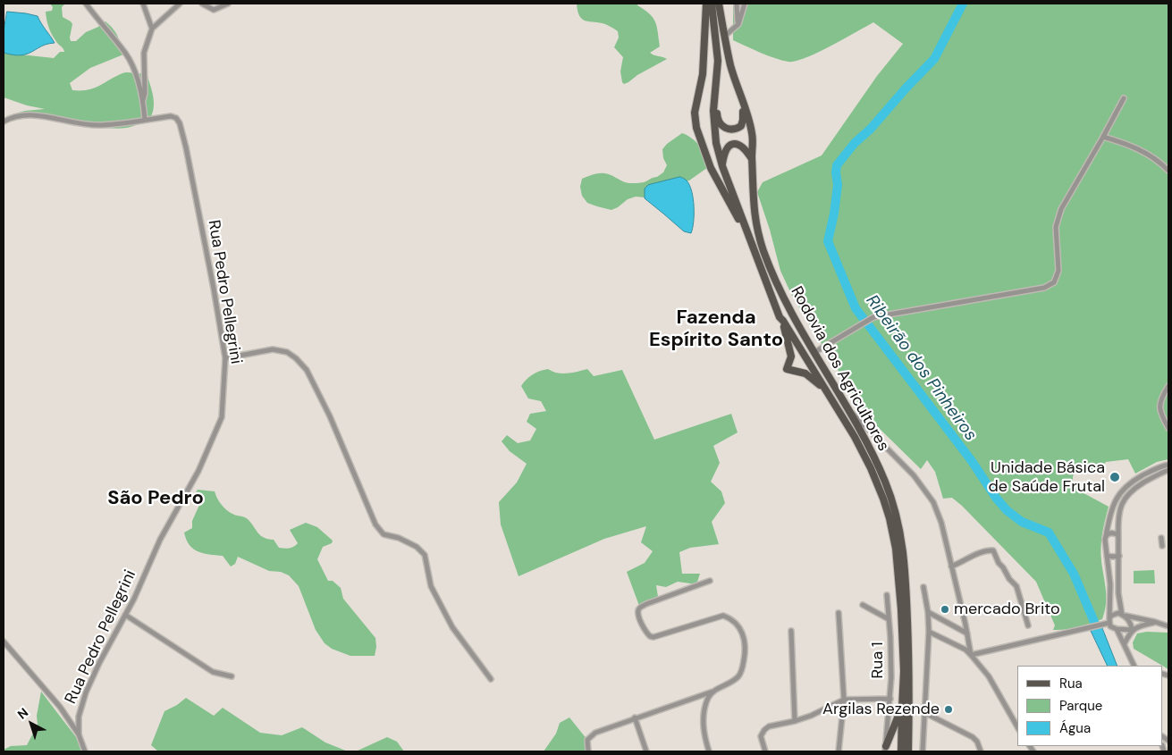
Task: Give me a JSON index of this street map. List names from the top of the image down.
{
  "streets": {
    "main road": ["Rodovia dos Agricultores"],
    "street": ["Rua Pedro Pellegrini", "Rua 1"]
  },
  "districts": ["Fazenda Espírito Santo", "São Pedro"],
  "water": ["Ribeirão dos Pinheiros"],
  "places": ["Unidade Básica de Saúde Frutal", "mercado Brito", "Argilas Rezende"],
  "legend": ["Rua", "Parque", "Água"],
  "north": "top left"
}
